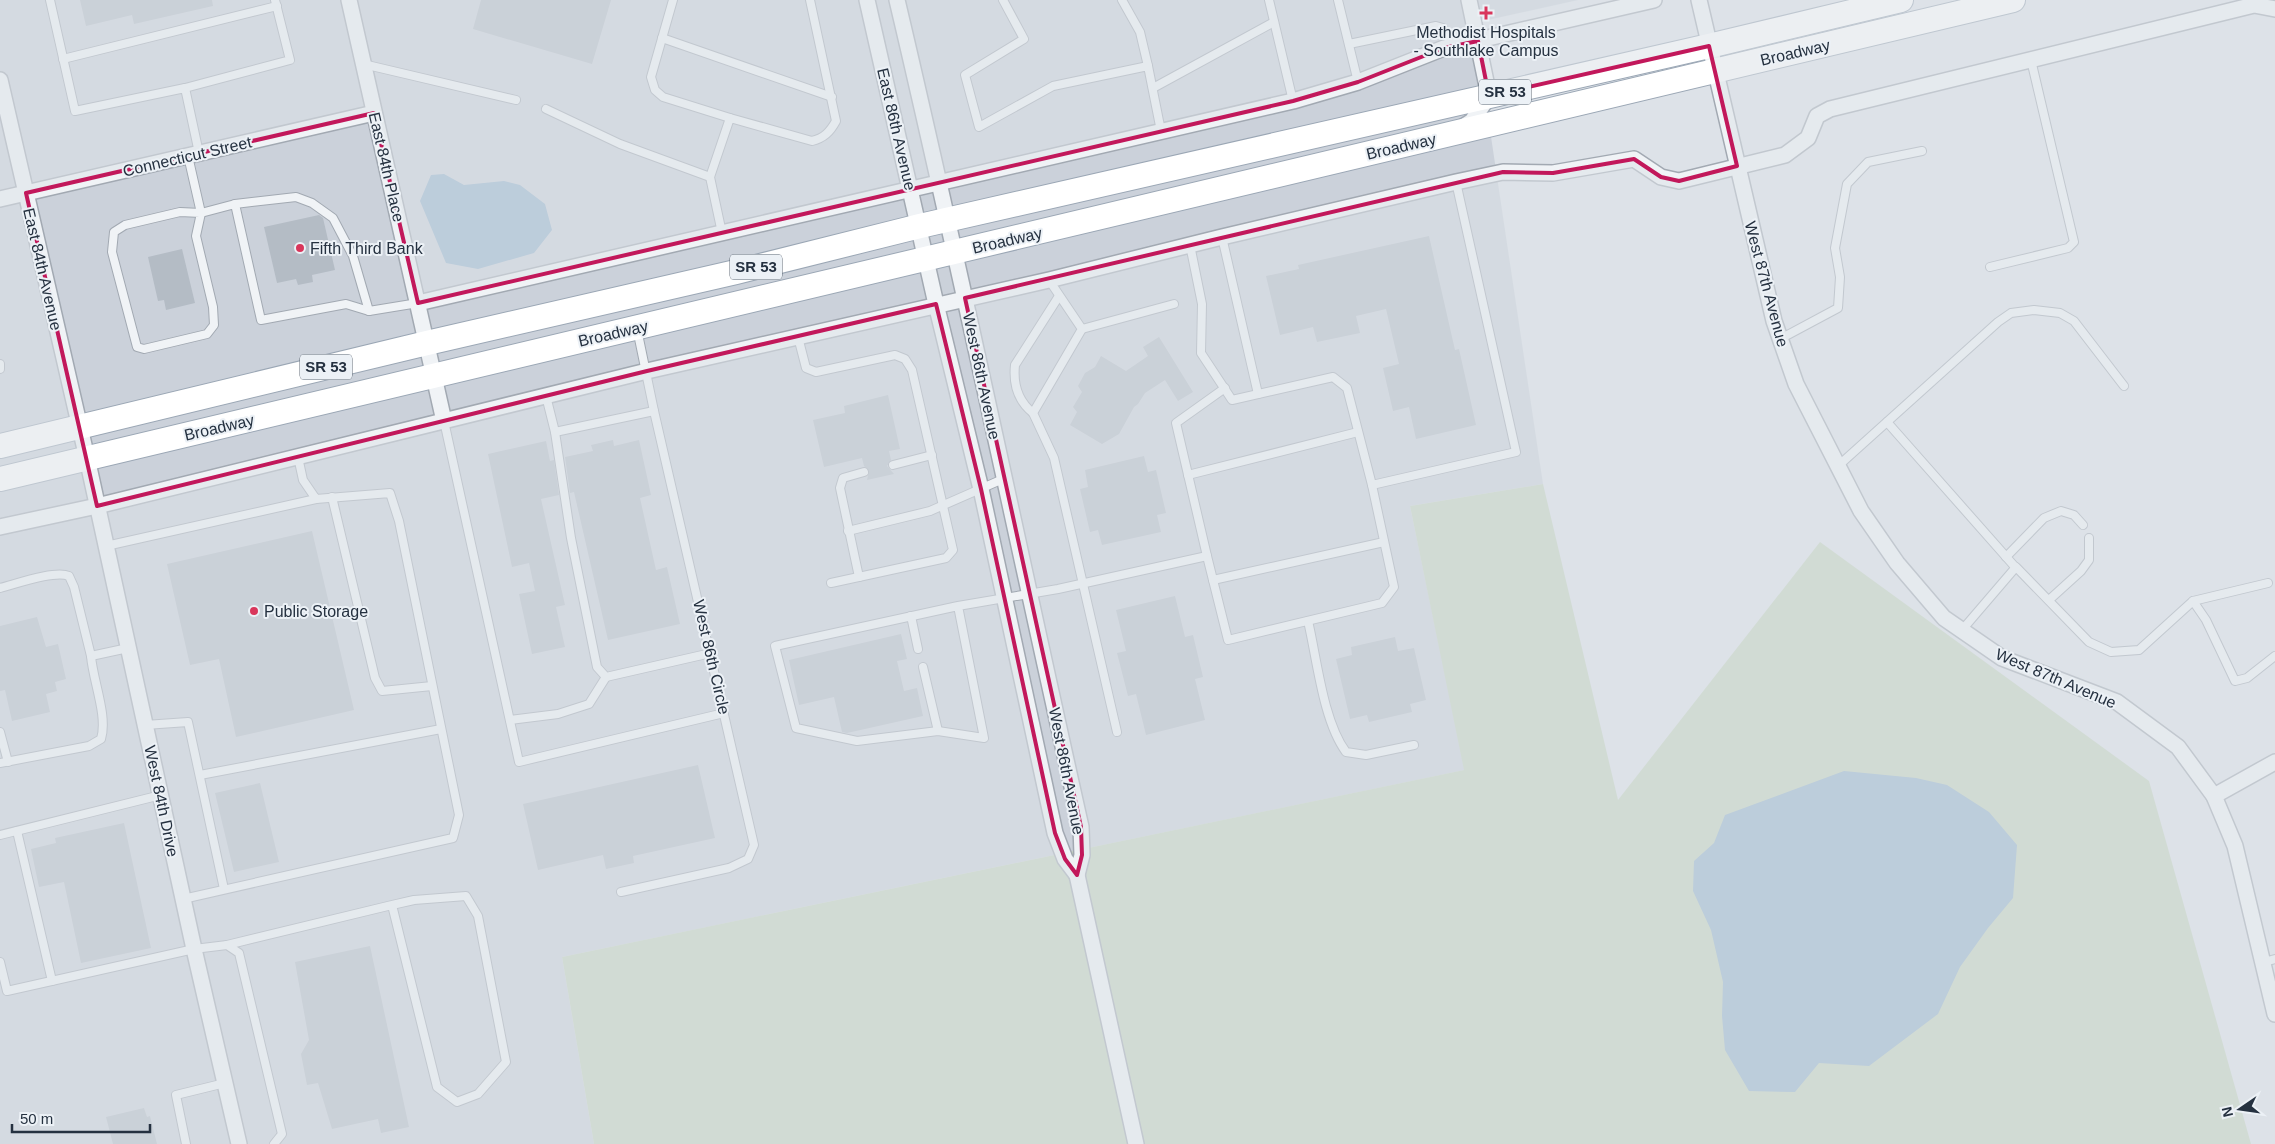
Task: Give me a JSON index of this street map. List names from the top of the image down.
{
  "streets": {
    "main road": ["Broadway", "SR 53"],
    "street": [
      "East 86th Avenue",
      "Connecticut Street",
      "East 84th Place",
      "East 84th Avenue",
      "West 87th Avenue",
      "West 86th Avenue",
      "West 84th Drive"
    ],
    "lane": ["West 86th Circle"]
  },
  "crossings": [
    ["Broadway", "East 86th Avenue"],
    ["Broadway", "East 84th Place"],
    ["Broadway", "East 84th Avenue"],
    ["Broadway", "West 87th Avenue"],
    ["Broadway", "West 86th Avenue"],
    ["Broadway", "West 86th Circle"],
    ["Broadway", "West 84th Drive"],
    ["East 86th Avenue", "West 86th Avenue"],
    ["Connecticut Street", "East 84th Place"],
    ["Connecticut Street", "East 84th Avenue"],
    ["East 84th Avenue", "West 84th Drive"]
  ],
  "places": {
    "health": ["Methodist Hospitals - Southlake Campus"],
    "other": ["Fifth Third Bank", "Public Storage"]
  },
  "scale_bar": "50 m",
  "north": "left"
}
